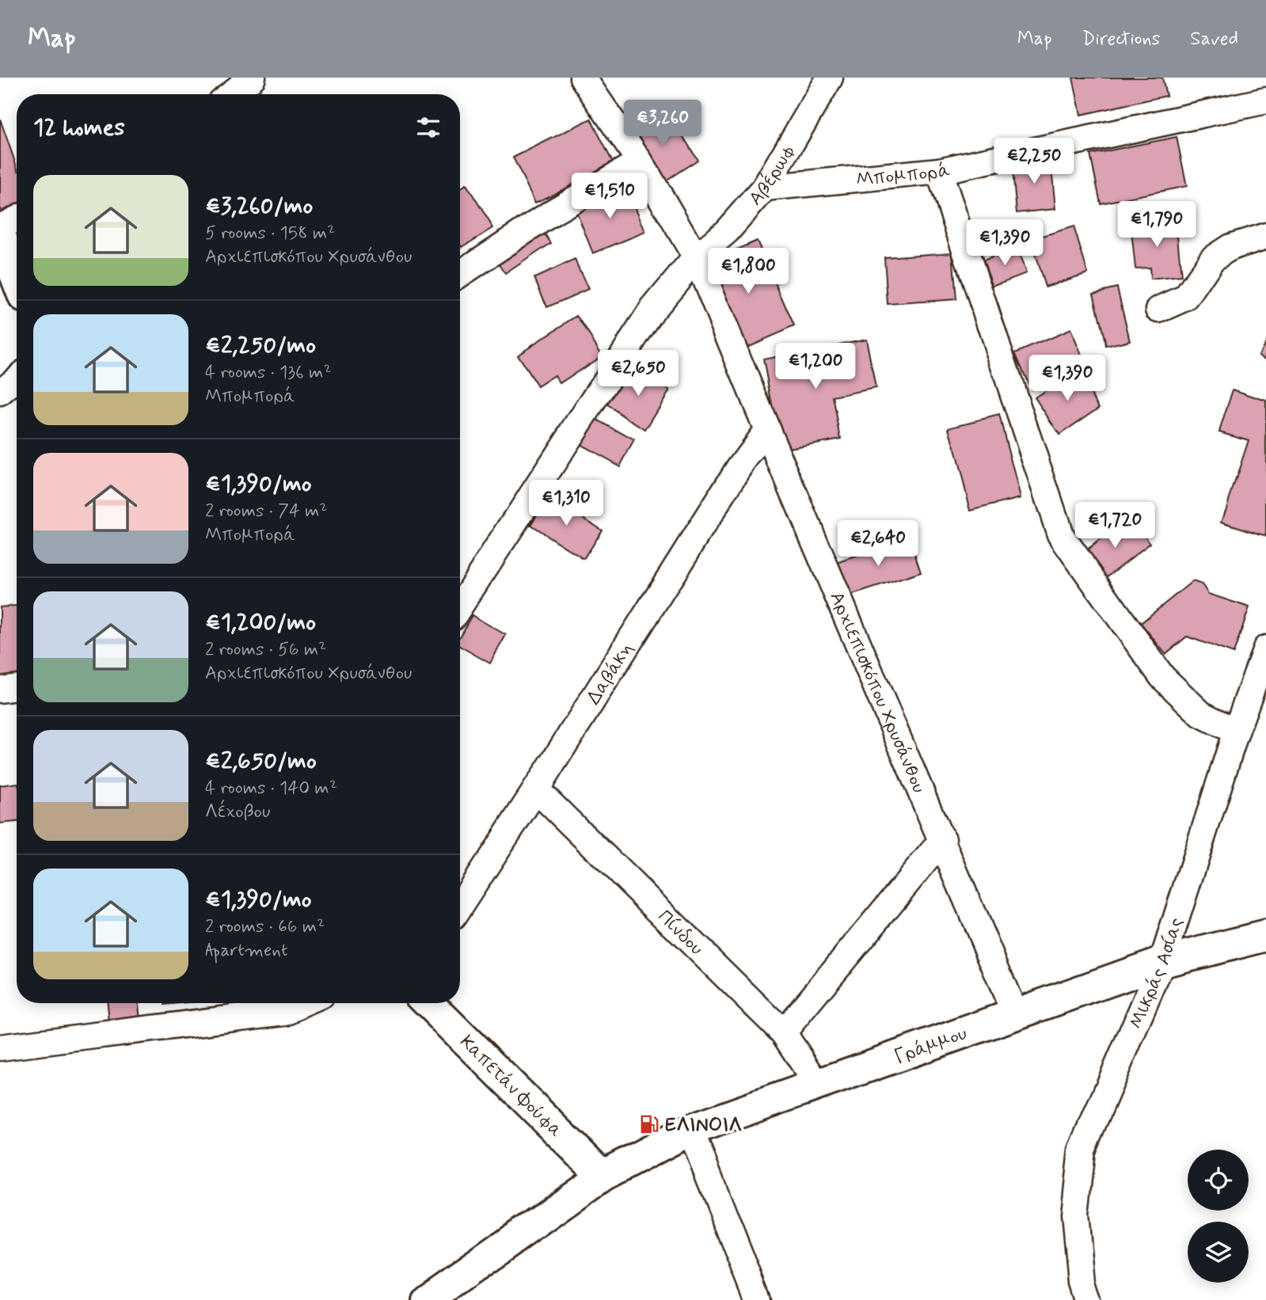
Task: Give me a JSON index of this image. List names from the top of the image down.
{
  "streets": {
    "street": [
      "Αβέρωφ",
      "Μπομπορά",
      "Δαβάκη",
      "Αρχιεπισκόπου Χρυσάνθου",
      "Πίνδου",
      "Μικράς Ασίας",
      "Γράμμου",
      "Καπετάν Φούφα"
    ]
  },
  "crossings": [
    ["Αβέρωφ", "Μπομπορά"],
    ["Αβέρωφ", "Αρχιεπισκόπου Χρυσάνθου"],
    ["Δαβάκη", "Αρχιεπισκόπου Χρυσάνθου"],
    ["Δαβάκη", "Πίνδου"],
    ["Αρχιεπισκόπου Χρυσάνθου", "Γράμμου"],
    ["Πίνδου", "Γράμμου"],
    ["Μικράς Ασίας", "Γράμμου"],
    ["Γράμμου", "Καπετάν Φούφα"]
  ],
  "places": {
    "fuel station": ["ΕΛΙΝΟΙΛ"]
  },
  "page": {
    "header": "Map",
    "nav": ["Map", "Directions", "Saved"],
    "heading": "12 homes",
    "price": [
      "€3,260",
      "€2,250",
      "€1,510",
      "€1,790",
      "€1,390",
      "€1,800",
      "€1,200",
      "€2,650",
      "€1,390",
      "€1,310",
      "€1,720",
      "€2,640"
    ],
    "list": [
      {
        "name": "€3,260/mo",
        "note": "5 rooms · 158 m² · Αρχιεπισκόπου Χρυσάνθου"
      },
      {
        "name": "€2,250/mo",
        "note": "4 rooms · 136 m² · Μπομπορά"
      },
      {
        "name": "€1,390/mo",
        "note": "2 rooms · 74 m² · Μπομπορά"
      },
      {
        "name": "€1,200/mo",
        "note": "2 rooms · 56 m² · Αρχιεπισκόπου Χρυσάνθου"
      },
      {
        "name": "€2,650/mo",
        "note": "4 rooms · 140 m² · Λέχοβου"
      },
      {
        "name": "€1,390/mo",
        "note": "2 rooms · 66 m² · Apartment"
      }
    ]
  }
}
